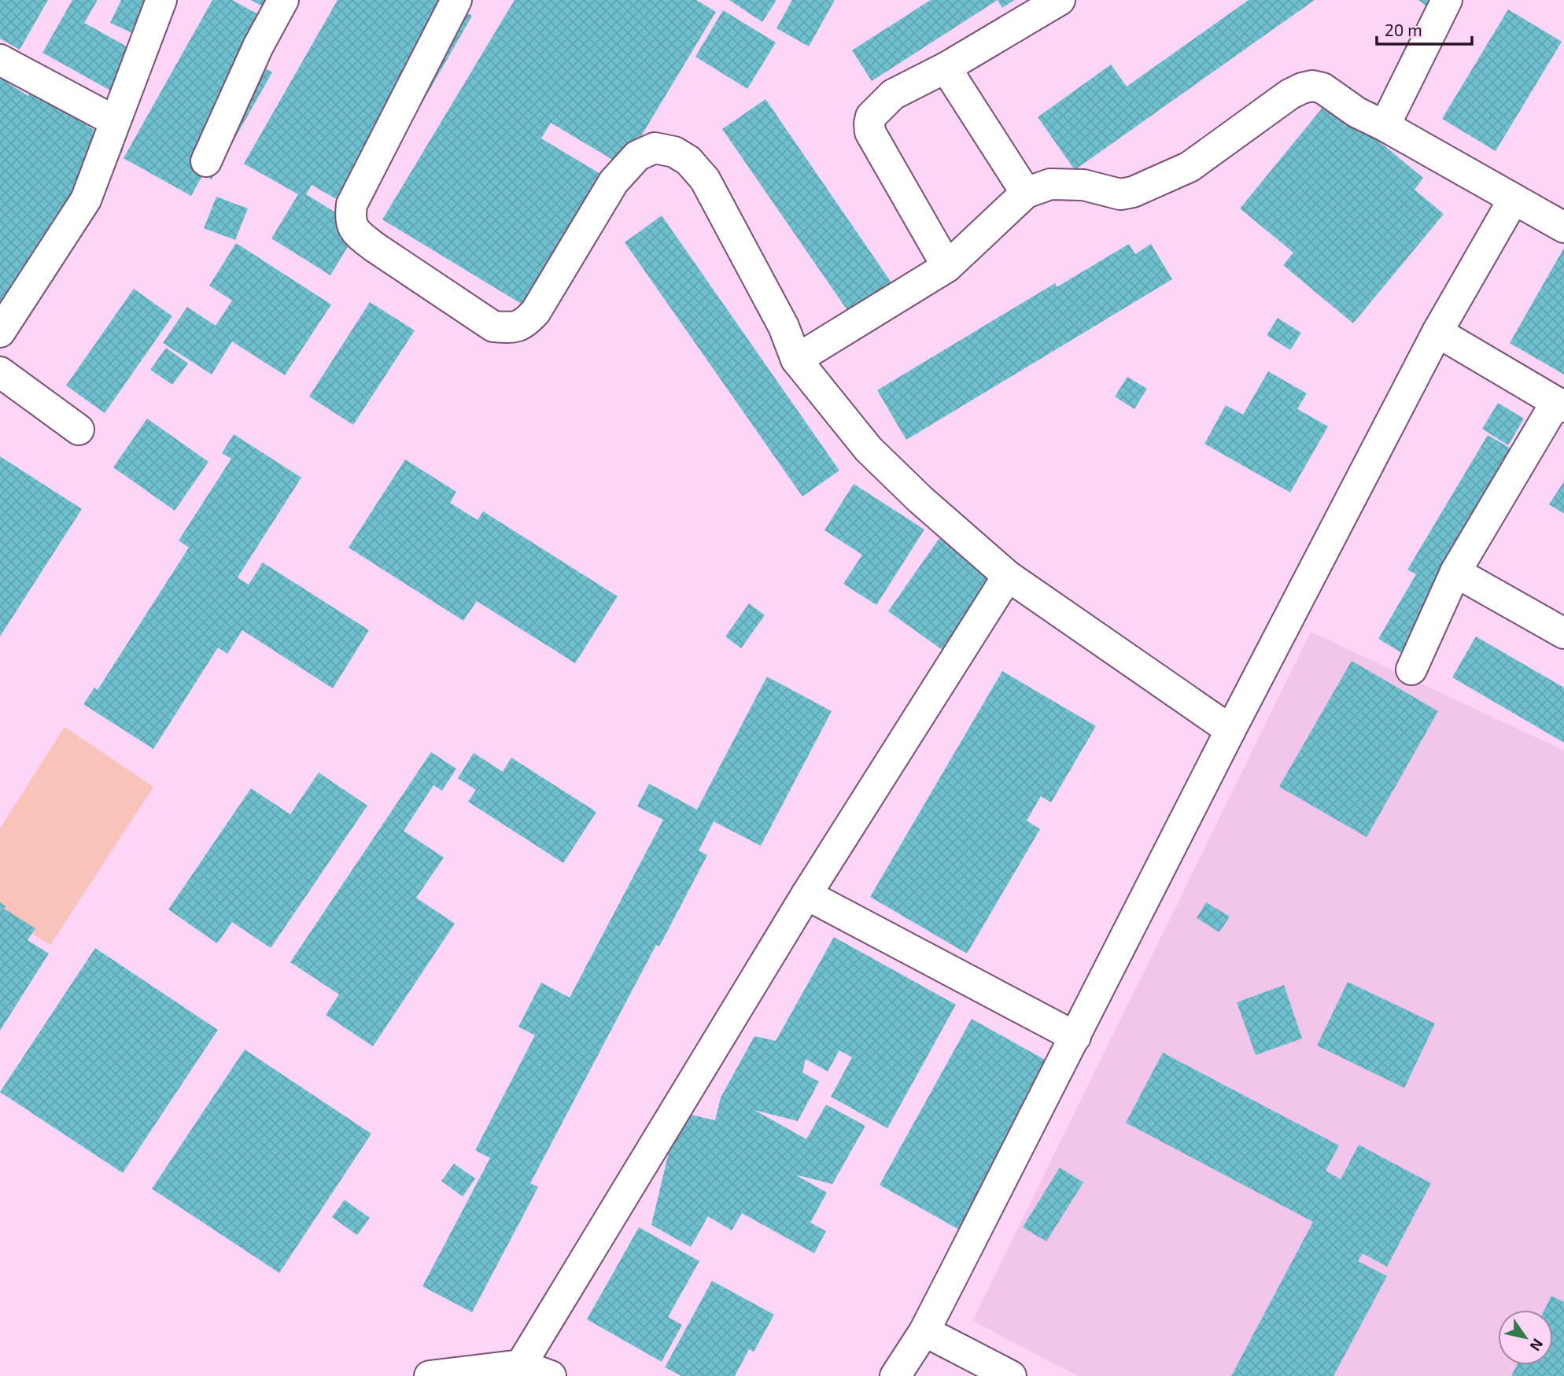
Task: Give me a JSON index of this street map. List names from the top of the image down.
{
  "scale_bar": "20 m",
  "north": "bottom right"
}
